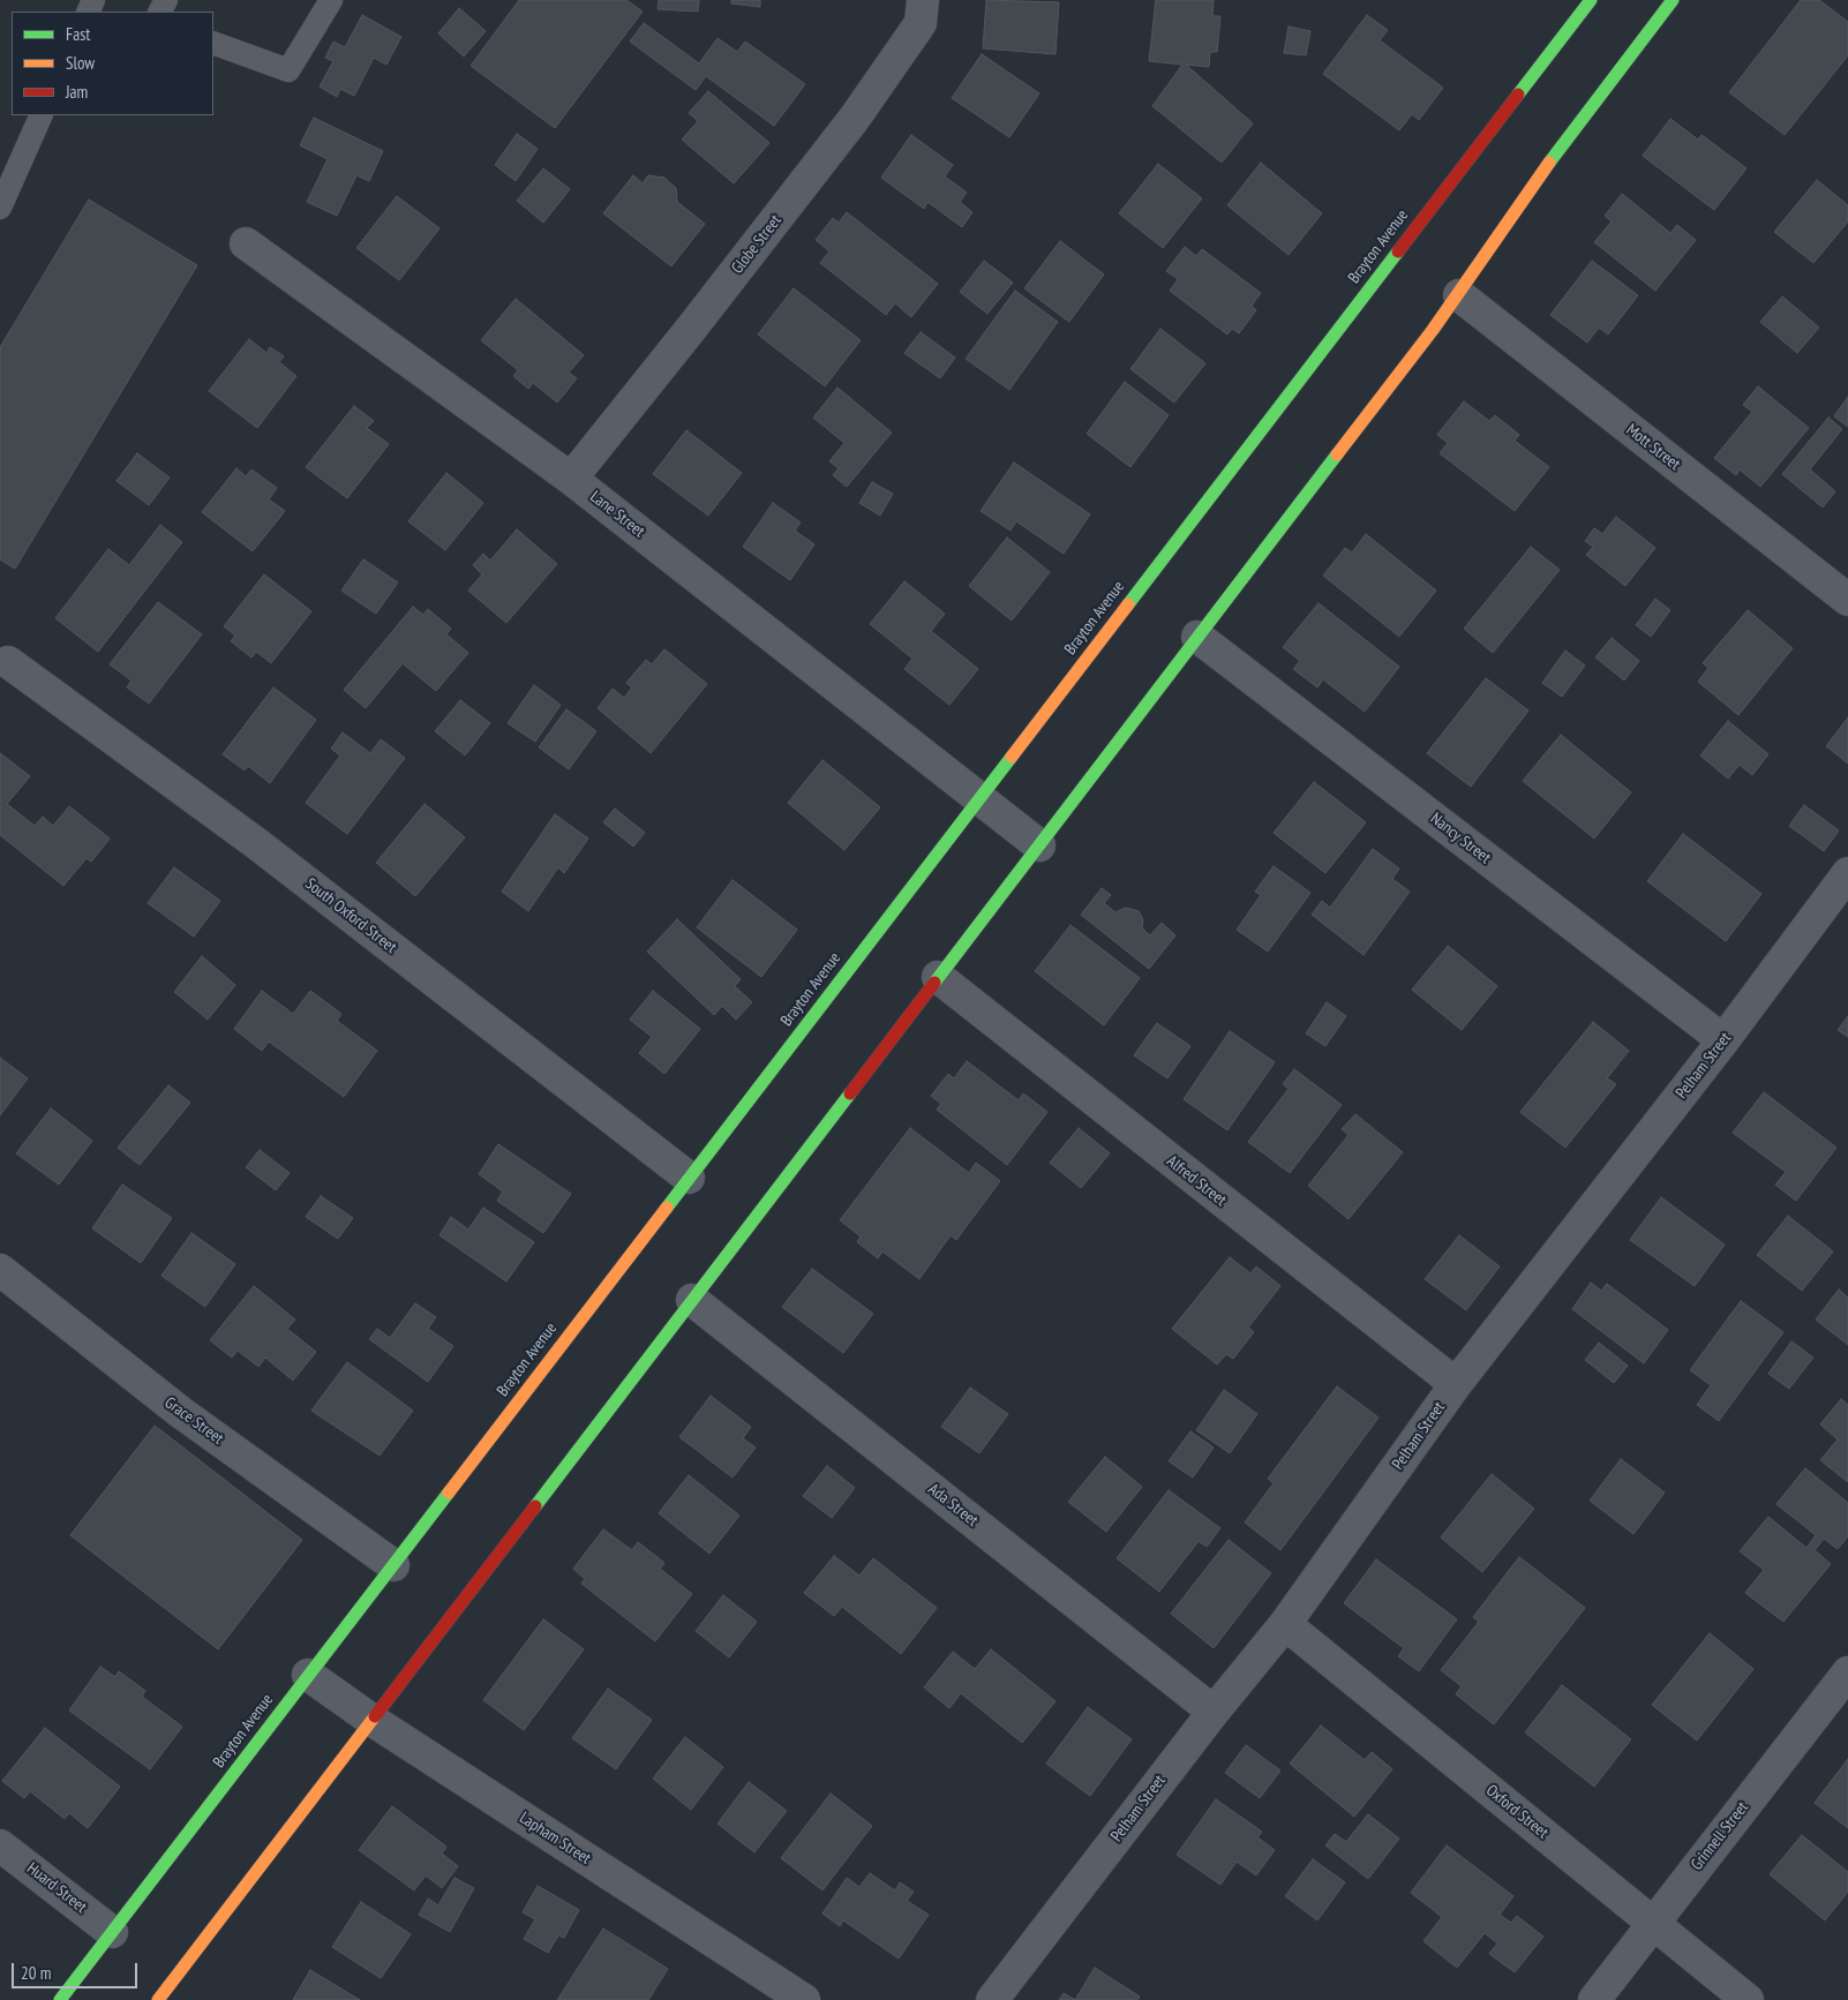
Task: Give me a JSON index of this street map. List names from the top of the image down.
{
  "streets": {
    "main road": ["Brayton Avenue"],
    "street": [
      "Globe Street",
      "Mott Street",
      "Lane Street",
      "Nancy Street",
      "South Oxford Street",
      "Pelham Street",
      "Alfred Street",
      "Grace Street",
      "Ada Street",
      "Oxford Street",
      "Grinnell Street",
      "Lapham Street",
      "Huard Street"
    ]
  },
  "crossings": [
    ["Globe Street", "Lane Street"],
    ["Brayton Avenue", "Lane Street"],
    ["Brayton Avenue", "South Oxford Street"],
    ["Brayton Avenue", "Grace Street"],
    ["Brayton Avenue", "Lapham Street"],
    ["Brayton Avenue", "Huard Street"],
    ["Nancy Street", "Pelham Street"],
    ["Pelham Street", "Alfred Street"],
    ["Pelham Street", "Ada Street"],
    ["Pelham Street", "Oxford Street"],
    ["Oxford Street", "Grinnell Street"]
  ],
  "legend": ["Fast", "Slow", "Jam"],
  "scale_bar": "20 m"
}
